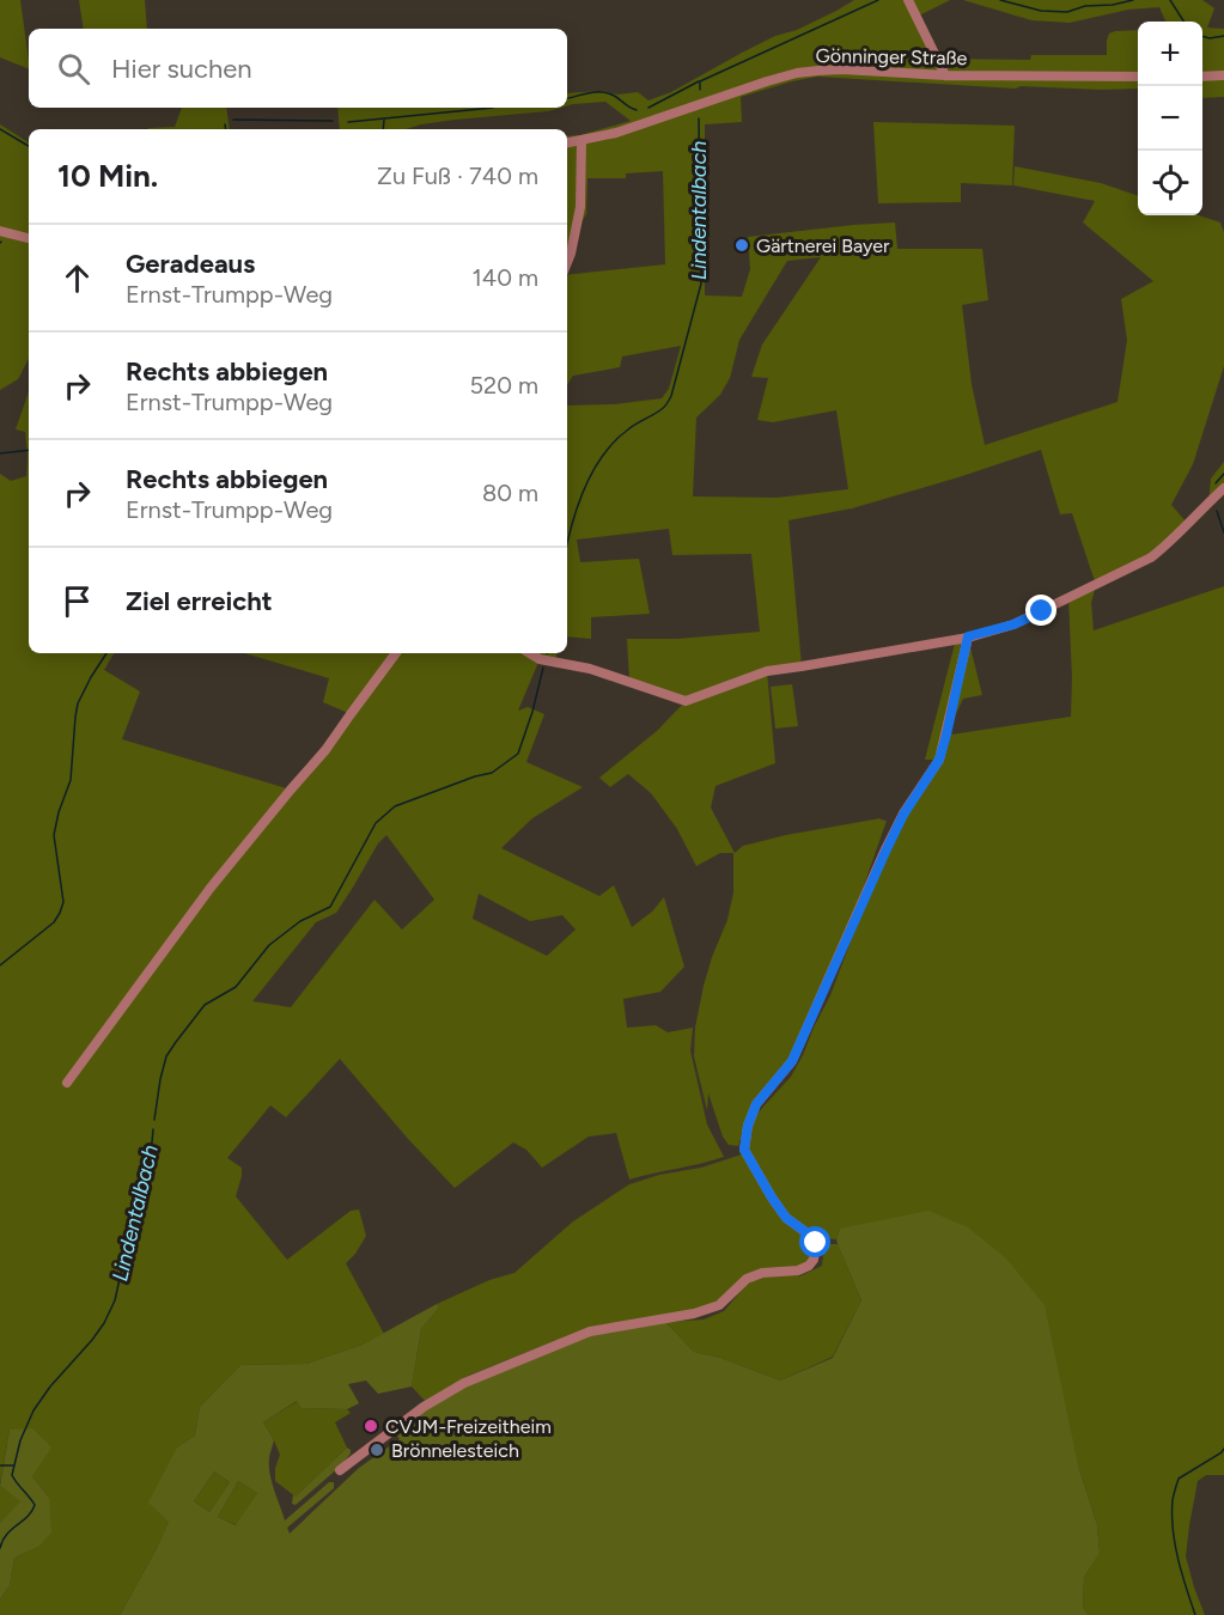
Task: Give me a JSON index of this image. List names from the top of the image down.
{
  "streets": {
    "street": ["Gönninger Straße"]
  },
  "water": ["Lindentalbach"],
  "places": ["Gärtnerei Bayer", "CVJM-Freizeitheim", "Brönnelesteich"],
  "page": {
    "map_buttons": ["+", "−"],
    "search": "Hier suchen",
    "heading": ["10 Min.", "Zu Fuß · 740 m"],
    "list": [
      ["Geradeaus", "Ernst-Trumpp-Weg", "140 m"],
      ["Rechts abbiegen", "Ernst-Trumpp-Weg", "520 m"],
      ["Rechts abbiegen", "Ernst-Trumpp-Weg", "80 m"],
      "Ziel erreicht"
    ]
  }
}
